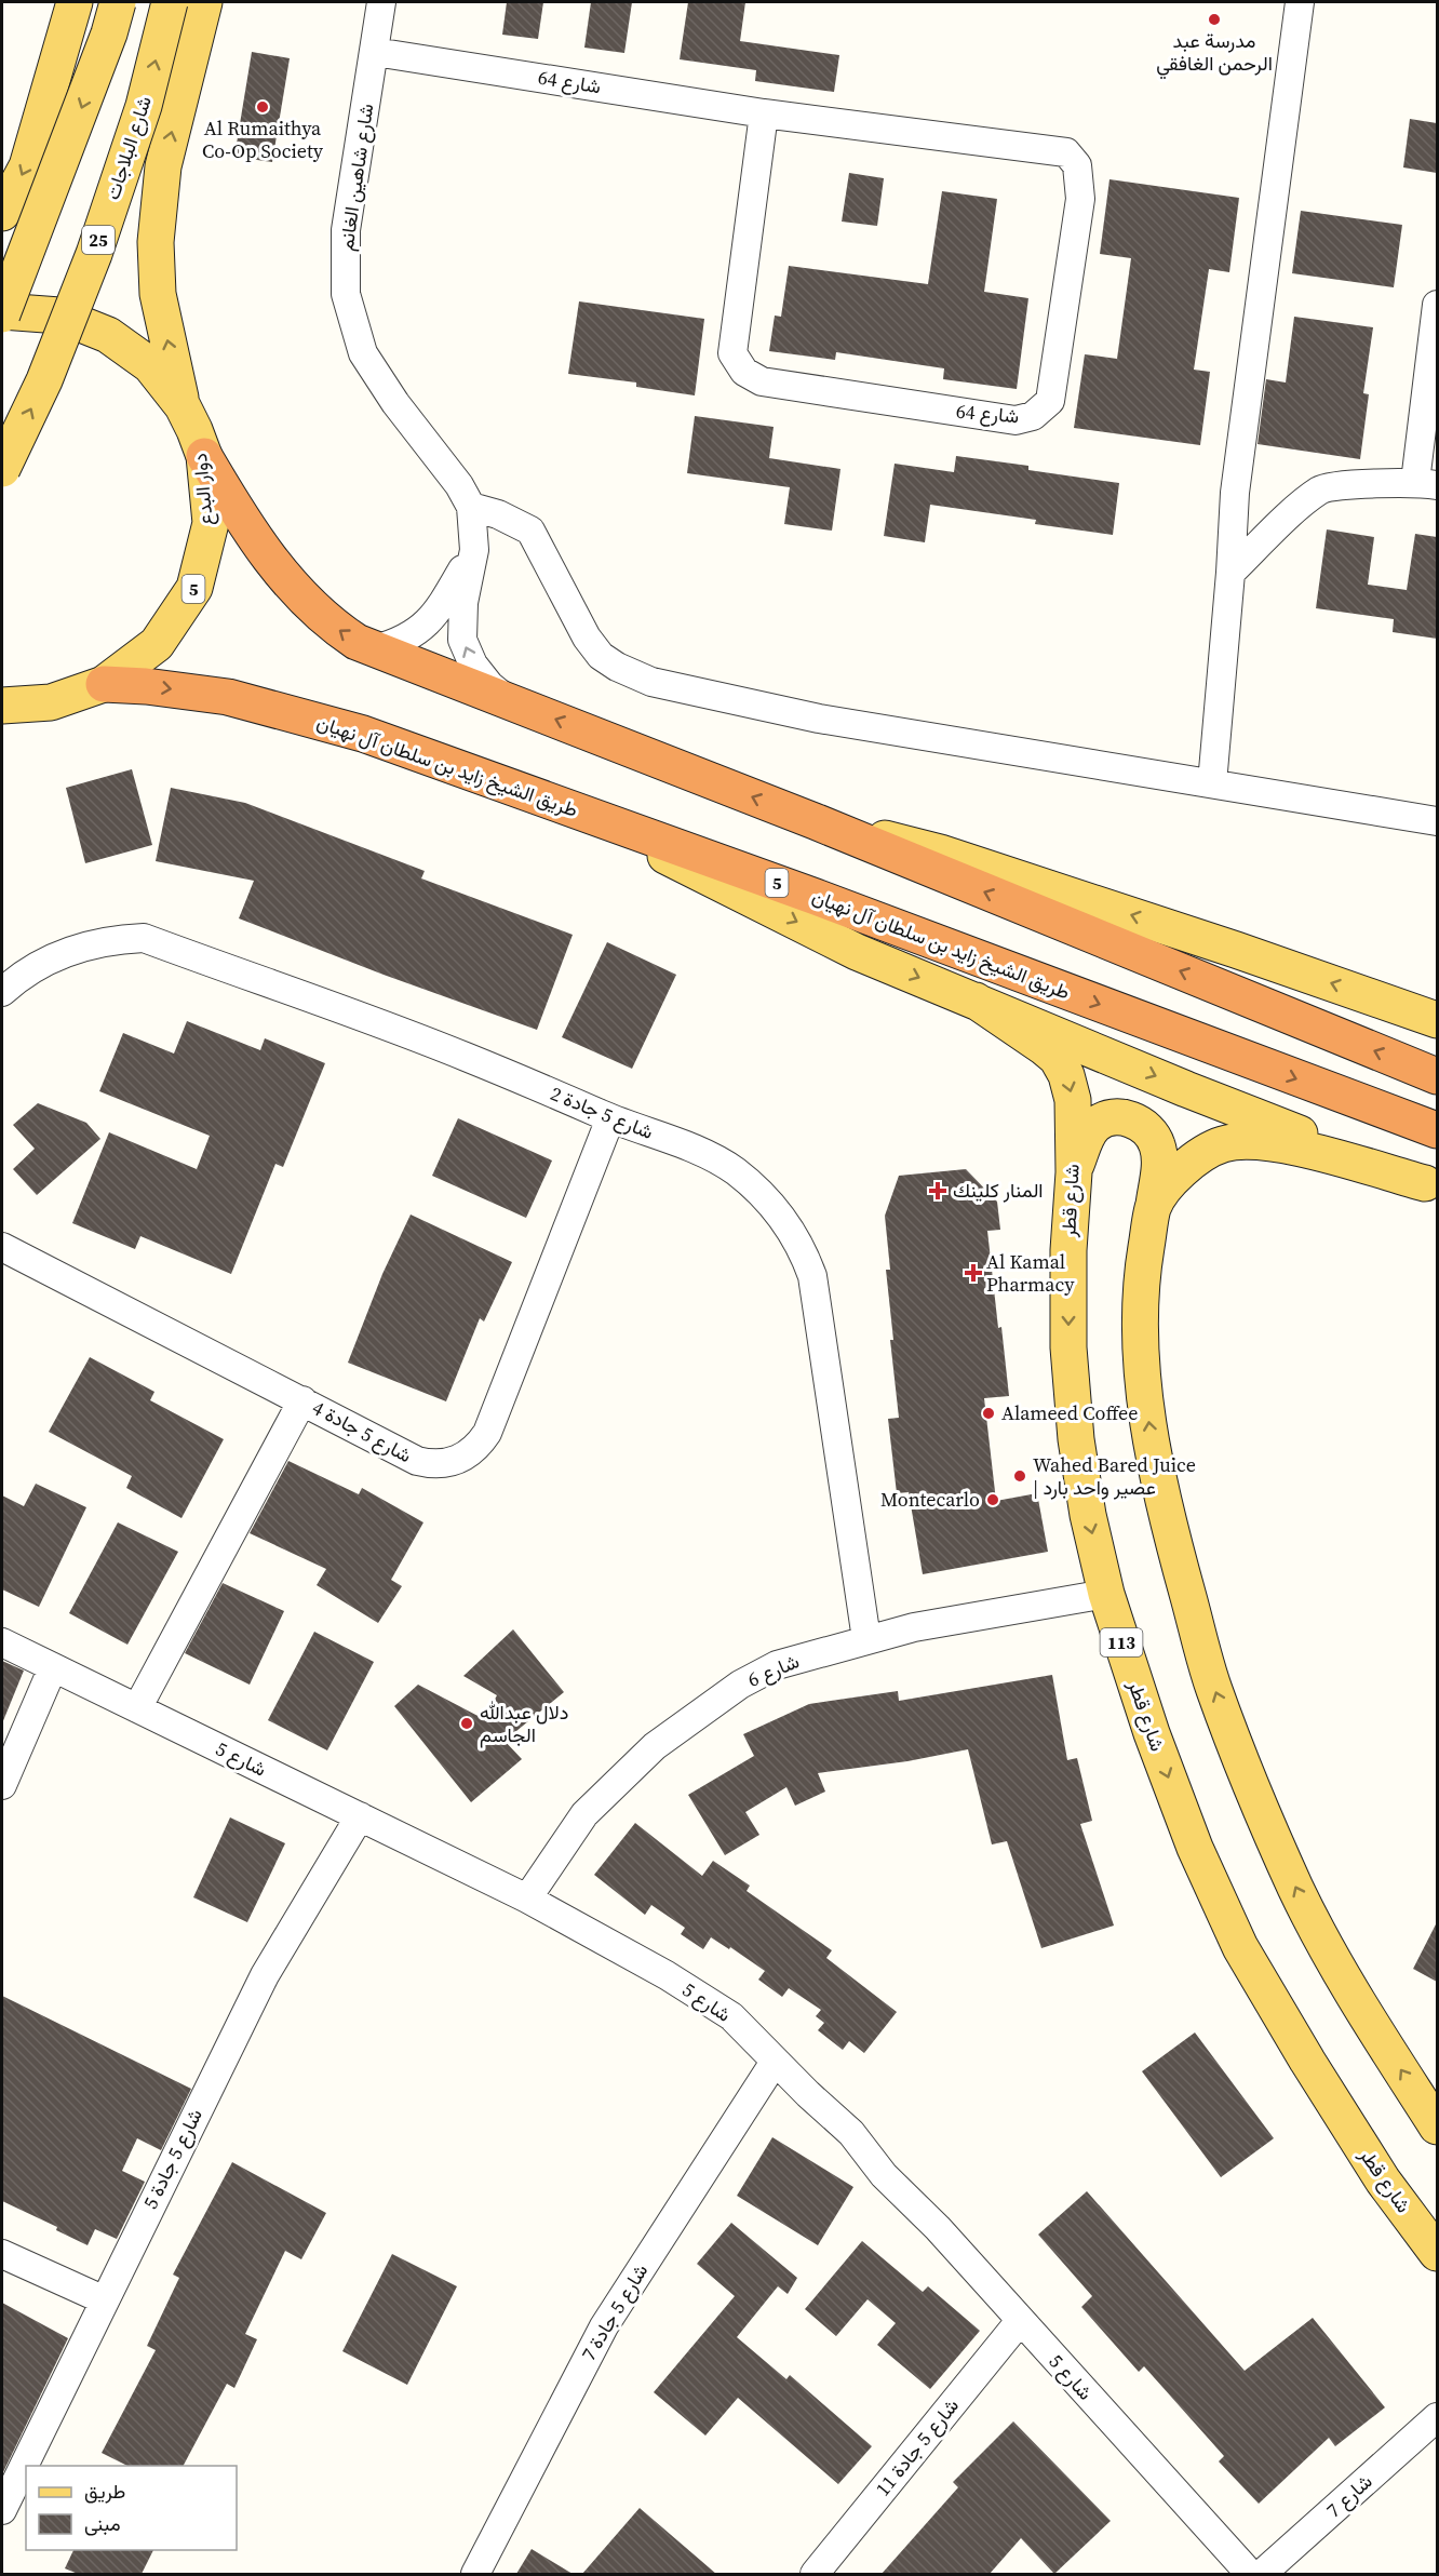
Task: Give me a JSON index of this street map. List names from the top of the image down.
{
  "streets": {
    "highway": ["5", "طريق الشيخ زايد بن سلطان آل نهيان"],
    "main road": [
      "شارع البلاجات",
      "25",
      "دوار البدع",
      "شارع قطر",
      "113"
    ],
    "street": [
      "شارع 64",
      "شارع شاهين الغانم",
      "شارع 5 جادة 2",
      "شارع 5 جادة 4",
      "شارع 6",
      "شارع 5",
      "شارع 5 جادة 5",
      "شارع 5 جادة 7",
      "شارع 5 جادة 11",
      "شارع 7"
    ]
  },
  "crossings": [
    ["شارع 64", "شارع شاهين الغانم"],
    ["شارع شاهين الغانم", "5"],
    ["دوار البدع", "5"],
    ["دوار البدع", "طريق الشيخ زايد بن سلطان آل نهيان"],
    ["شارع 5 جادة 2", "شارع 5 جادة 4"],
    ["شارع 5 جادة 2", "شارع 6"],
    ["شارع قطر", "شارع 6"],
    ["شارع 6", "شارع 5"],
    ["شارع 5", "شارع 5 جادة 5"],
    ["شارع 5", "شارع 5 جادة 7"],
    ["شارع 5", "شارع 5 جادة 11"]
  ],
  "places": {
    "other": [
      "مدرسة عبد الرحمن الغافقي",
      "Al Rumaithya Co-Op Society",
      "Alameed Coffee",
      "Wahed Bared Juice | عصير واحد بارد",
      "Montecarlo",
      "دلال عبدالله الجاسم"
    ],
    "health": ["المنار كلينك", "Al Kamal Pharmacy"]
  },
  "legend": ["طريق", "مبنى"]
}
